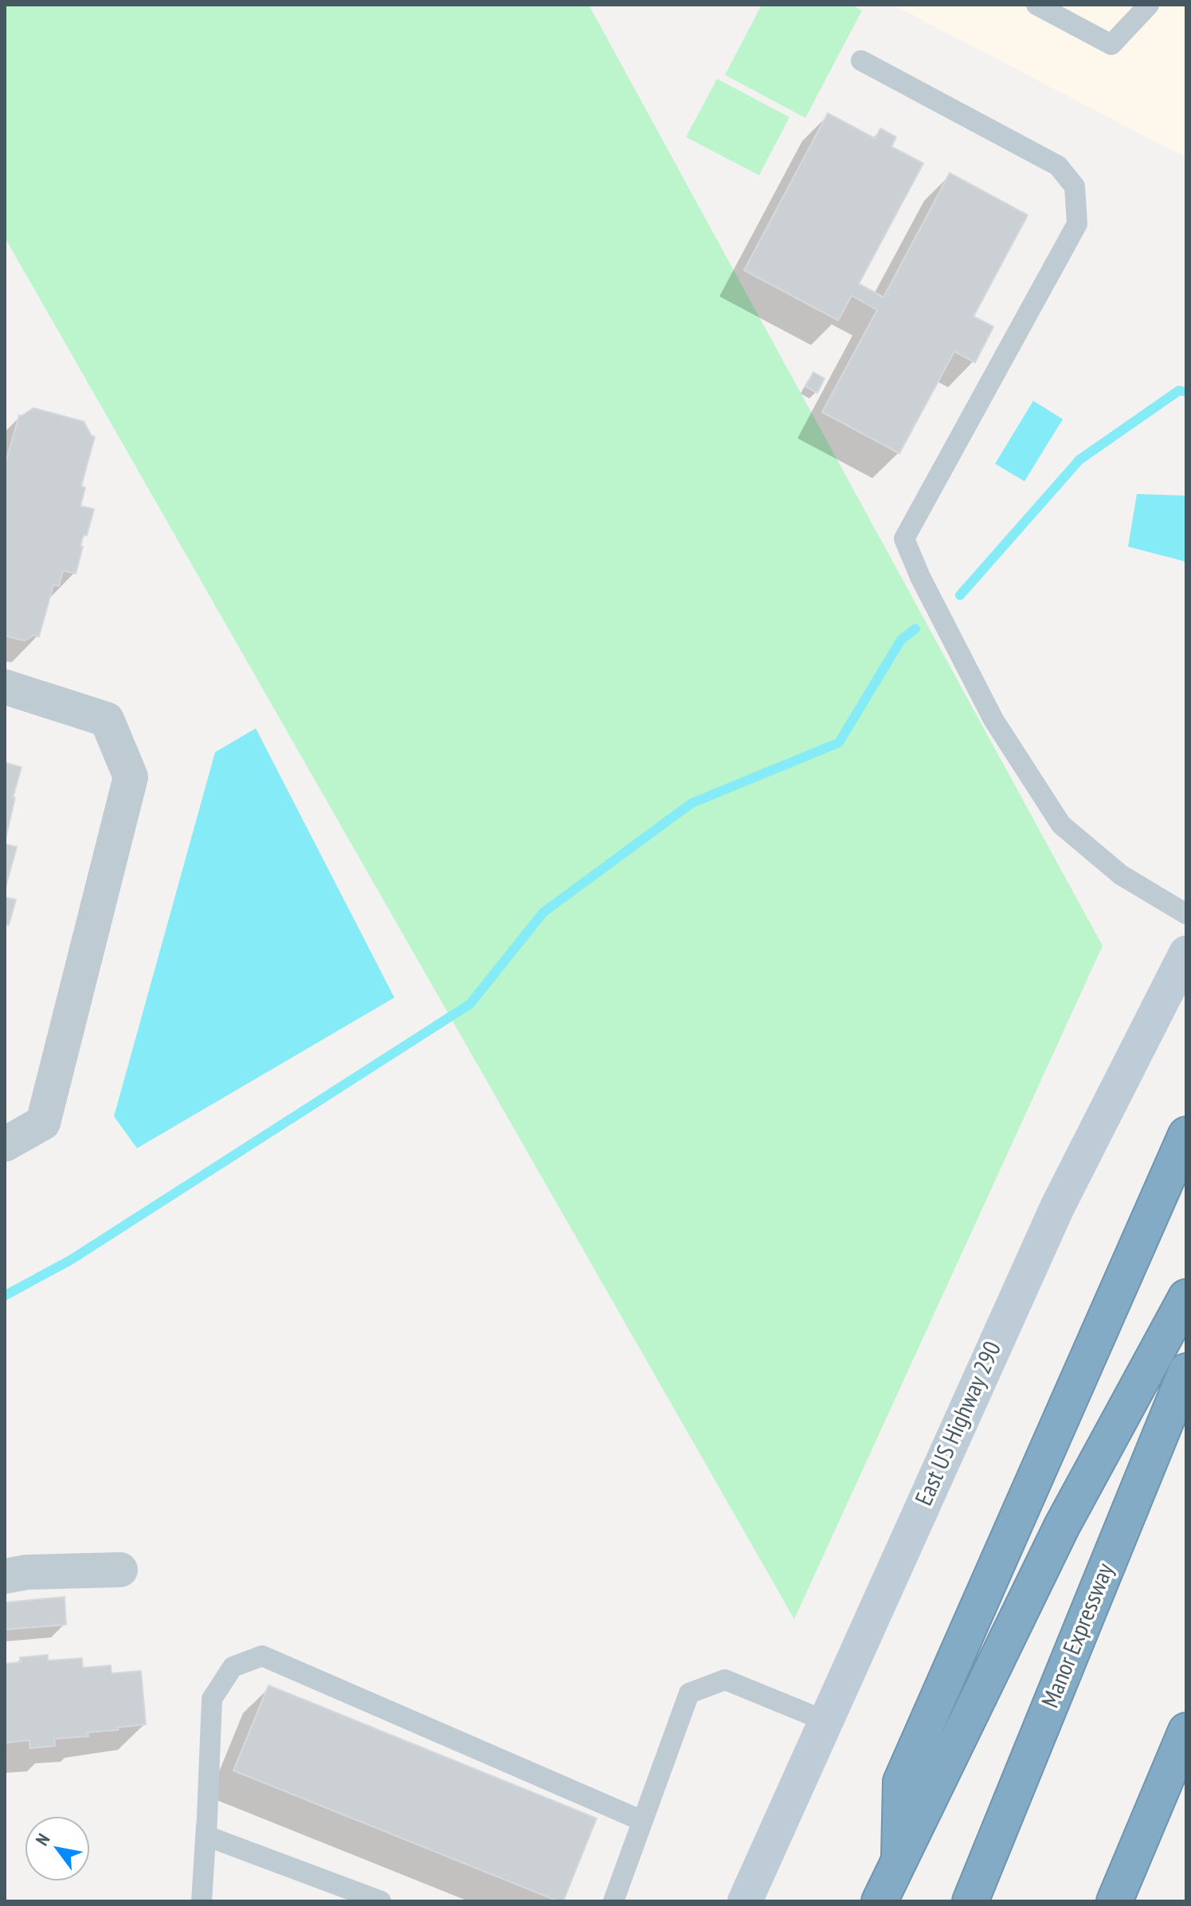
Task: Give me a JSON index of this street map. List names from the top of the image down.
{
  "streets": {
    "highway": ["Manor Expressway"],
    "main road": ["East US Highway 290"]
  },
  "north": "top left"
}
